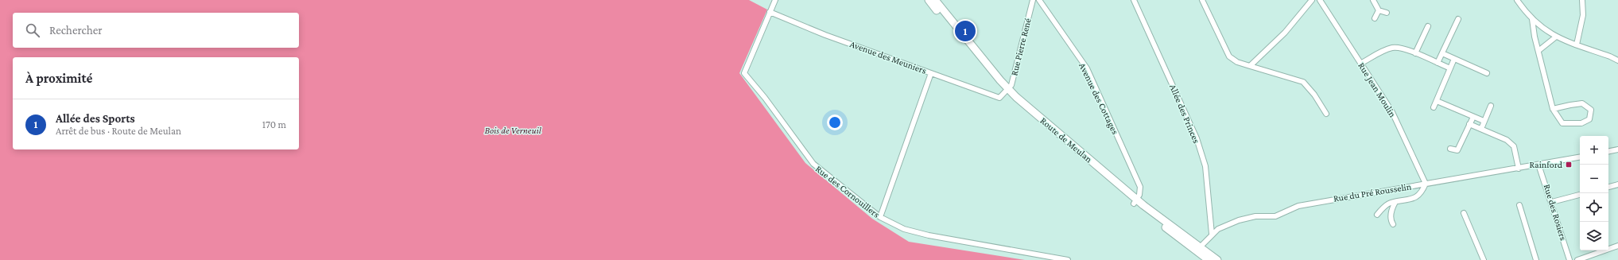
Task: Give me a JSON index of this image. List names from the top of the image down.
{
  "streets": {
    "main road": ["Route de Meulan"],
    "street": [
      "Rue Pierre René",
      "Avenue des Meuniers",
      "Rue Jean Moulin",
      "Avenue des Cottages",
      "Allée des Princes",
      "Rue des Cornouillers",
      "Rue du Pré Rousselin",
      "Rue des Rosiers"
    ]
  },
  "crossings": [
    ["Rue Pierre René", "Avenue des Meuniers"],
    ["Rue Pierre René", "Route de Meulan"],
    ["Avenue des Meuniers", "Route de Meulan"],
    ["Avenue des Meuniers", "Rue des Cornouillers"],
    ["Rue Jean Moulin", "Rue du Pré Rousselin"],
    ["Avenue des Cottages", "Route de Meulan"],
    ["Allée des Princes", "Rue du Pré Rousselin"],
    ["Route de Meulan", "Rue du Pré Rousselin"],
    ["Rue du Pré Rousselin", "Rue des Rosiers"]
  ],
  "parks": ["Bois de Verneuil"],
  "places": {
    "transit": ["Rainford"]
  },
  "page": {
    "search": "Rechercher",
    "pins": "1",
    "heading": "À proximité",
    "list": [
      {
        "mark": "1",
        "name": "Allée des Sports",
        "note": "Arrêt de bus · Route de Meulan",
        "value": "170 m"
      }
    ],
    "map_buttons": ["+", "−"]
  }
}
